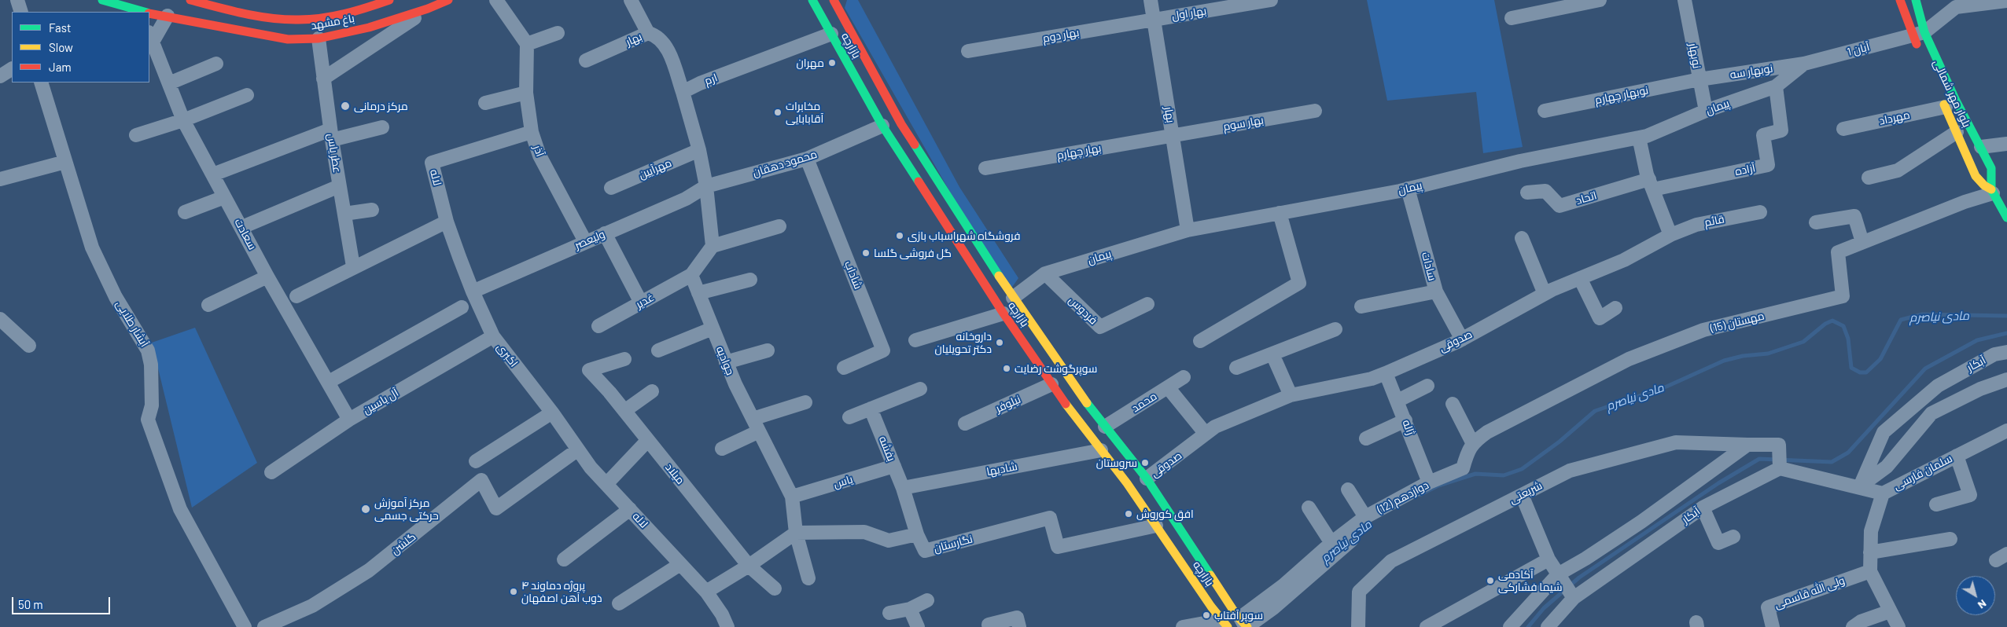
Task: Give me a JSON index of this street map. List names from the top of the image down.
{
  "streets": {
    "main road": ["باغ مشهد", "بازارچه", "بلوار مهر شمالی"],
    "street": [
      "بهار اول",
      "بهار دوم",
      "بهار",
      "1 آبان",
      "نوبهار",
      "نوبهار سه",
      "ارم",
      "نوبهار چهارم",
      "پیمان",
      "مهرداد",
      "بهار سوم",
      "آذر",
      "بهار چهارم",
      "عطر یاس",
      "محمود دهقان",
      "مهرآیین",
      "آزاده",
      "لاله",
      "اتحاد",
      "قائم",
      "سعادت",
      "ولیعصر",
      "سادات",
      "شاداب",
      "غدیر",
      "فردوس",
      "مهستان (15)",
      "آبشار طلایی",
      "صدوقی",
      "اکبری",
      "جوادیه",
      "آبکار",
      "آل یاسین",
      "محمد",
      "نیلوفر",
      "ژاله",
      "بفشه",
      "شادیها",
      "سلمان فارسی",
      "میلاد",
      "یاس",
      "شریعتی",
      "دوازدهم (12)",
      "گلشن",
      "نگارستان",
      "ولی الله قاسمی"
    ]
  },
  "crossings": [
    ["بهار اول", "بهار دوم"],
    ["بهار اول", "بهار"],
    ["باغ مشهد", "عطر یاس"],
    ["باغ مشهد", "سعادت"],
    ["بهار دوم", "بهار"],
    ["بهار", "پیمان"],
    ["بهار", "بهار سوم"],
    ["بهار", "بهار چهارم"],
    ["بازارچه", "ارم"],
    ["بازارچه", "پیمان"],
    ["بازارچه", "محمود دهقان"],
    ["بازارچه", "صدوقی"],
    ["بازارچه", "محمد"],
    ["بازارچه", "نیلوفر"],
    ["بازارچه", "شادیها"],
    ["بازارچه", "دوازدهم (12)"],
    ["بازارچه", "نگارستان"],
    ["1 آبان", "نوبهار سه"],
    ["1 آبان", "بلوار مهر شمالی"],
    ["1 آبان", "پیمان"],
    ["نوبهار", "نوبهار سه"],
    ["نوبهار", "نوبهار چهارم"],
    ["نوبهار", "پیمان"],
    ["نوبهار سه", "نوبهار چهارم"],
    ["نوبهار سه", "پیمان"],
    ["بلوار مهر شمالی", "مهرداد"],
    ["بلوار مهر شمالی", "مهستان (15)"],
    ["پیمان", "آزاده"],
    ["پیمان", "سادات"],
    ["پیمان", "فردوس"],
    ["بهار سوم", "بهار چهارم"],
    ["آذر", "لاله"],
    ["آذر", "ولیعصر"],
    ["محمود دهقان", "ولیعصر"],
    ["محمود دهقان", "شاداب"],
    ["آزاده", "اتحاد"],
    ["لاله", "ولیعصر"],
    ["لاله", "اکبری"],
    ["لاله", "گلشن"],
    ["قائم", "صدوقی"],
    ["سعادت", "آل یاسین"],
    ["ولیعصر", "اکبری"],
    ["سادات", "صدوقی"],
    ["غدیر", "جوادیه"],
    ["مهستان (15)", "دوازدهم (12)"],
    ["صدوقی", "ژاله"],
    ["اکبری", "آل یاسین"],
    ["جوادیه", "یاس"],
    ["ژاله", "دوازدهم (12)"],
    ["بفشه", "شادیها"],
    ["بفشه", "یاس"],
    ["بفشه", "نگارستان"],
    ["سلمان فارسی", "ولی الله قاسمی"]
  ],
  "water": ["مادی نیاصرم"],
  "places": [
    "مهران",
    "مرکز درمانی",
    "مخابرات آقابابایی",
    "فروشگاه شهراسباب بازی",
    "گل فروشی گلسا",
    "داروخانه دکتر تحویلیان",
    "سوپرگوشت رضایت",
    "سروستان",
    "مرکز آموزش حرکتی جسمی",
    "افق کوروش",
    "آکادمی شیما فشارکی",
    "پروژه دماوند ۴ ذوب آهن اصفهان",
    "سوپر آفتاب"
  ],
  "legend": ["Fast", "Slow", "Jam"],
  "scale_bar": "50 m",
  "north": "bottom right"
}
